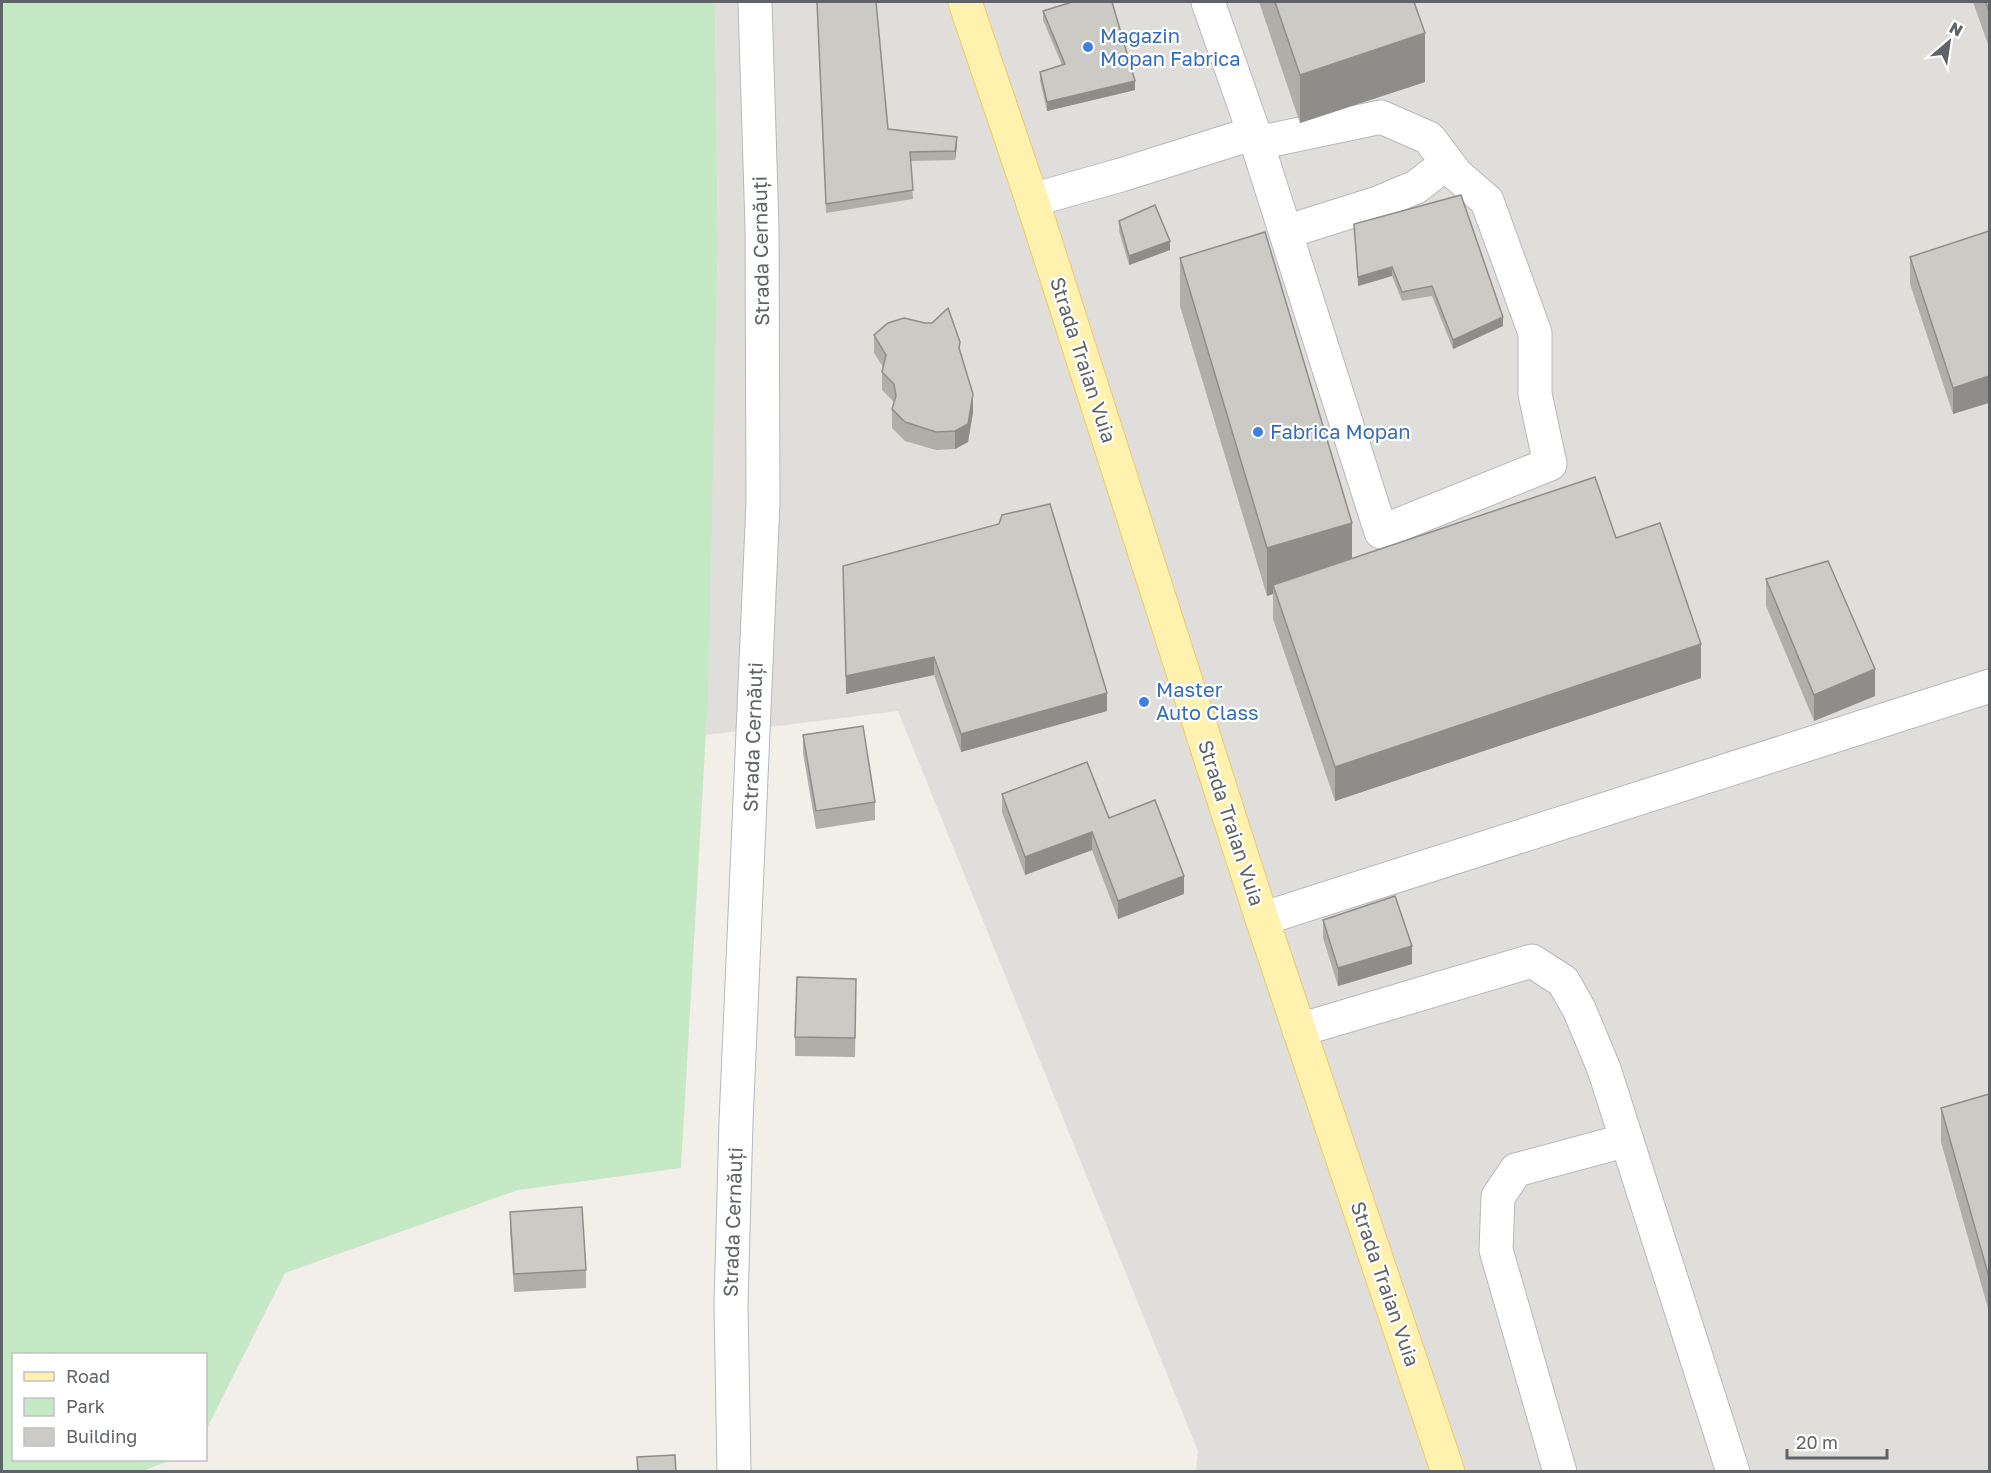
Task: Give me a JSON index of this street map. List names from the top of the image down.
{
  "streets": {
    "main road": ["Strada Traian Vuia"],
    "street": ["Strada Cernăuți"]
  },
  "places": ["Magazin Mopan Fabrica", "Fabrica Mopan", "Master Auto Class"],
  "legend": ["Road", "Park", "Building"],
  "scale_bar": "20 m",
  "north": "top right"
}
